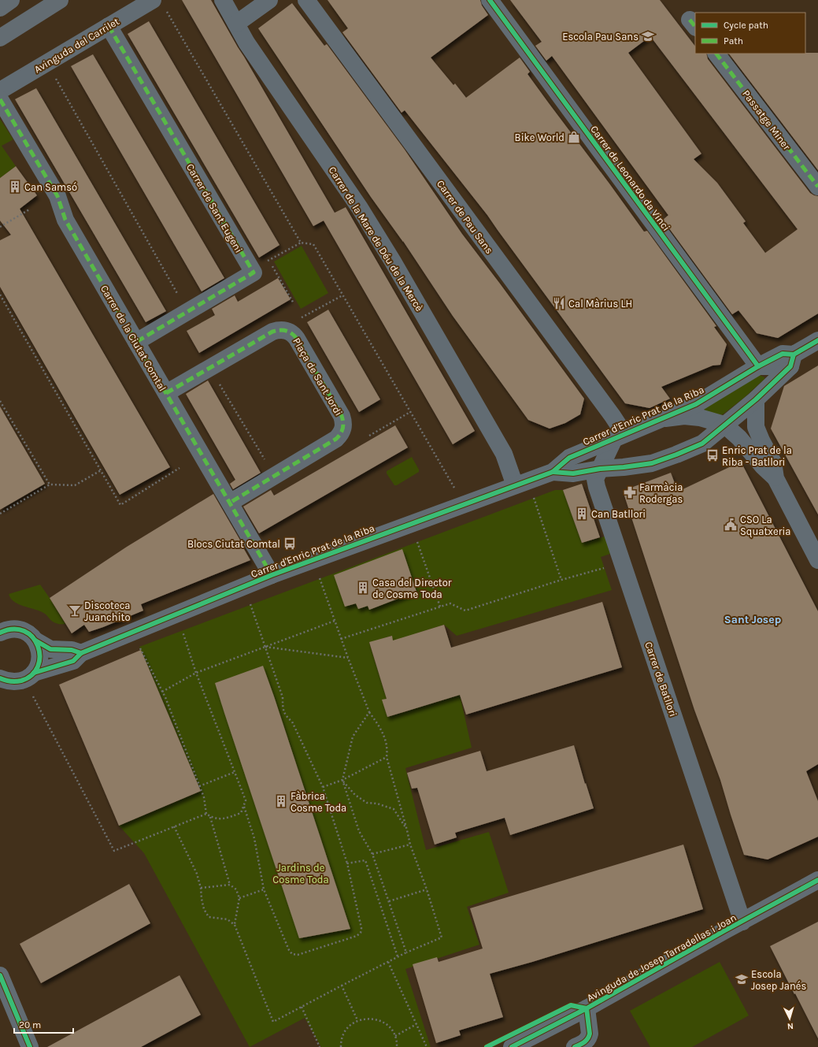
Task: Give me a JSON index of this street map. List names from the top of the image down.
{
  "streets": {
    "street": [
      "Avinguda del Carrilet",
      "Passatge Miner",
      "Carrer de Leonardo da Vinci",
      "Carrer de Sant Eugeni",
      "Carrer de Pau Sans",
      "Carrer de la Mare de Déu de la Mercè",
      "Carrer de la Ciutat Comtal",
      "Plaça de Sant Jordi",
      "Carrer d'Enric Prat de la Riba",
      "Carrer de Batllori",
      "Avinguda de Josep Tarradellas i Joan"
    ]
  },
  "crossings": [
    ["Avinguda del Carrilet", "Carrer de Sant Eugeni"],
    ["Carrer de Leonardo da Vinci", "Carrer d'Enric Prat de la Riba"],
    ["Carrer de Sant Eugeni", "Carrer de la Ciutat Comtal"],
    ["Carrer de Pau Sans", "Carrer d'Enric Prat de la Riba"],
    ["Carrer de Pau Sans", "Carrer de Batllori"],
    ["Carrer de la Mare de Déu de la Mercè", "Carrer d'Enric Prat de la Riba"],
    ["Carrer de la Ciutat Comtal", "Plaça de Sant Jordi"],
    ["Carrer de la Ciutat Comtal", "Carrer d'Enric Prat de la Riba"],
    ["Carrer d'Enric Prat de la Riba", "Carrer de Batllori"],
    ["Carrer de Batllori", "Avinguda de Josep Tarradellas i Joan"]
  ],
  "districts": ["Sant Josep"],
  "parks": ["Jardins de Cosme Toda"],
  "places": {
    "school or university": ["Escola Pau Sans", "Escola Josep Janés"],
    "shop": ["Bike World"],
    "building": [
      "Can Samsó",
      "Can Batllori",
      "Casa del Director de Cosme Toda",
      "Fàbrica Cosme Toda"
    ],
    "restaurant": ["Cal Màrius LH"],
    "bus stop": ["Enric Prat de la Riba - Batllori", "Blocs Ciutat Comtal"],
    "pharmacy": ["Farmàcia Rodergas"],
    "public building": ["CSO La Squatxeria"],
    "bar": ["Discoteca Juanchito"]
  },
  "legend": ["Cycle path", "Path"],
  "scale_bar": "20 m",
  "north": "bottom"
}
